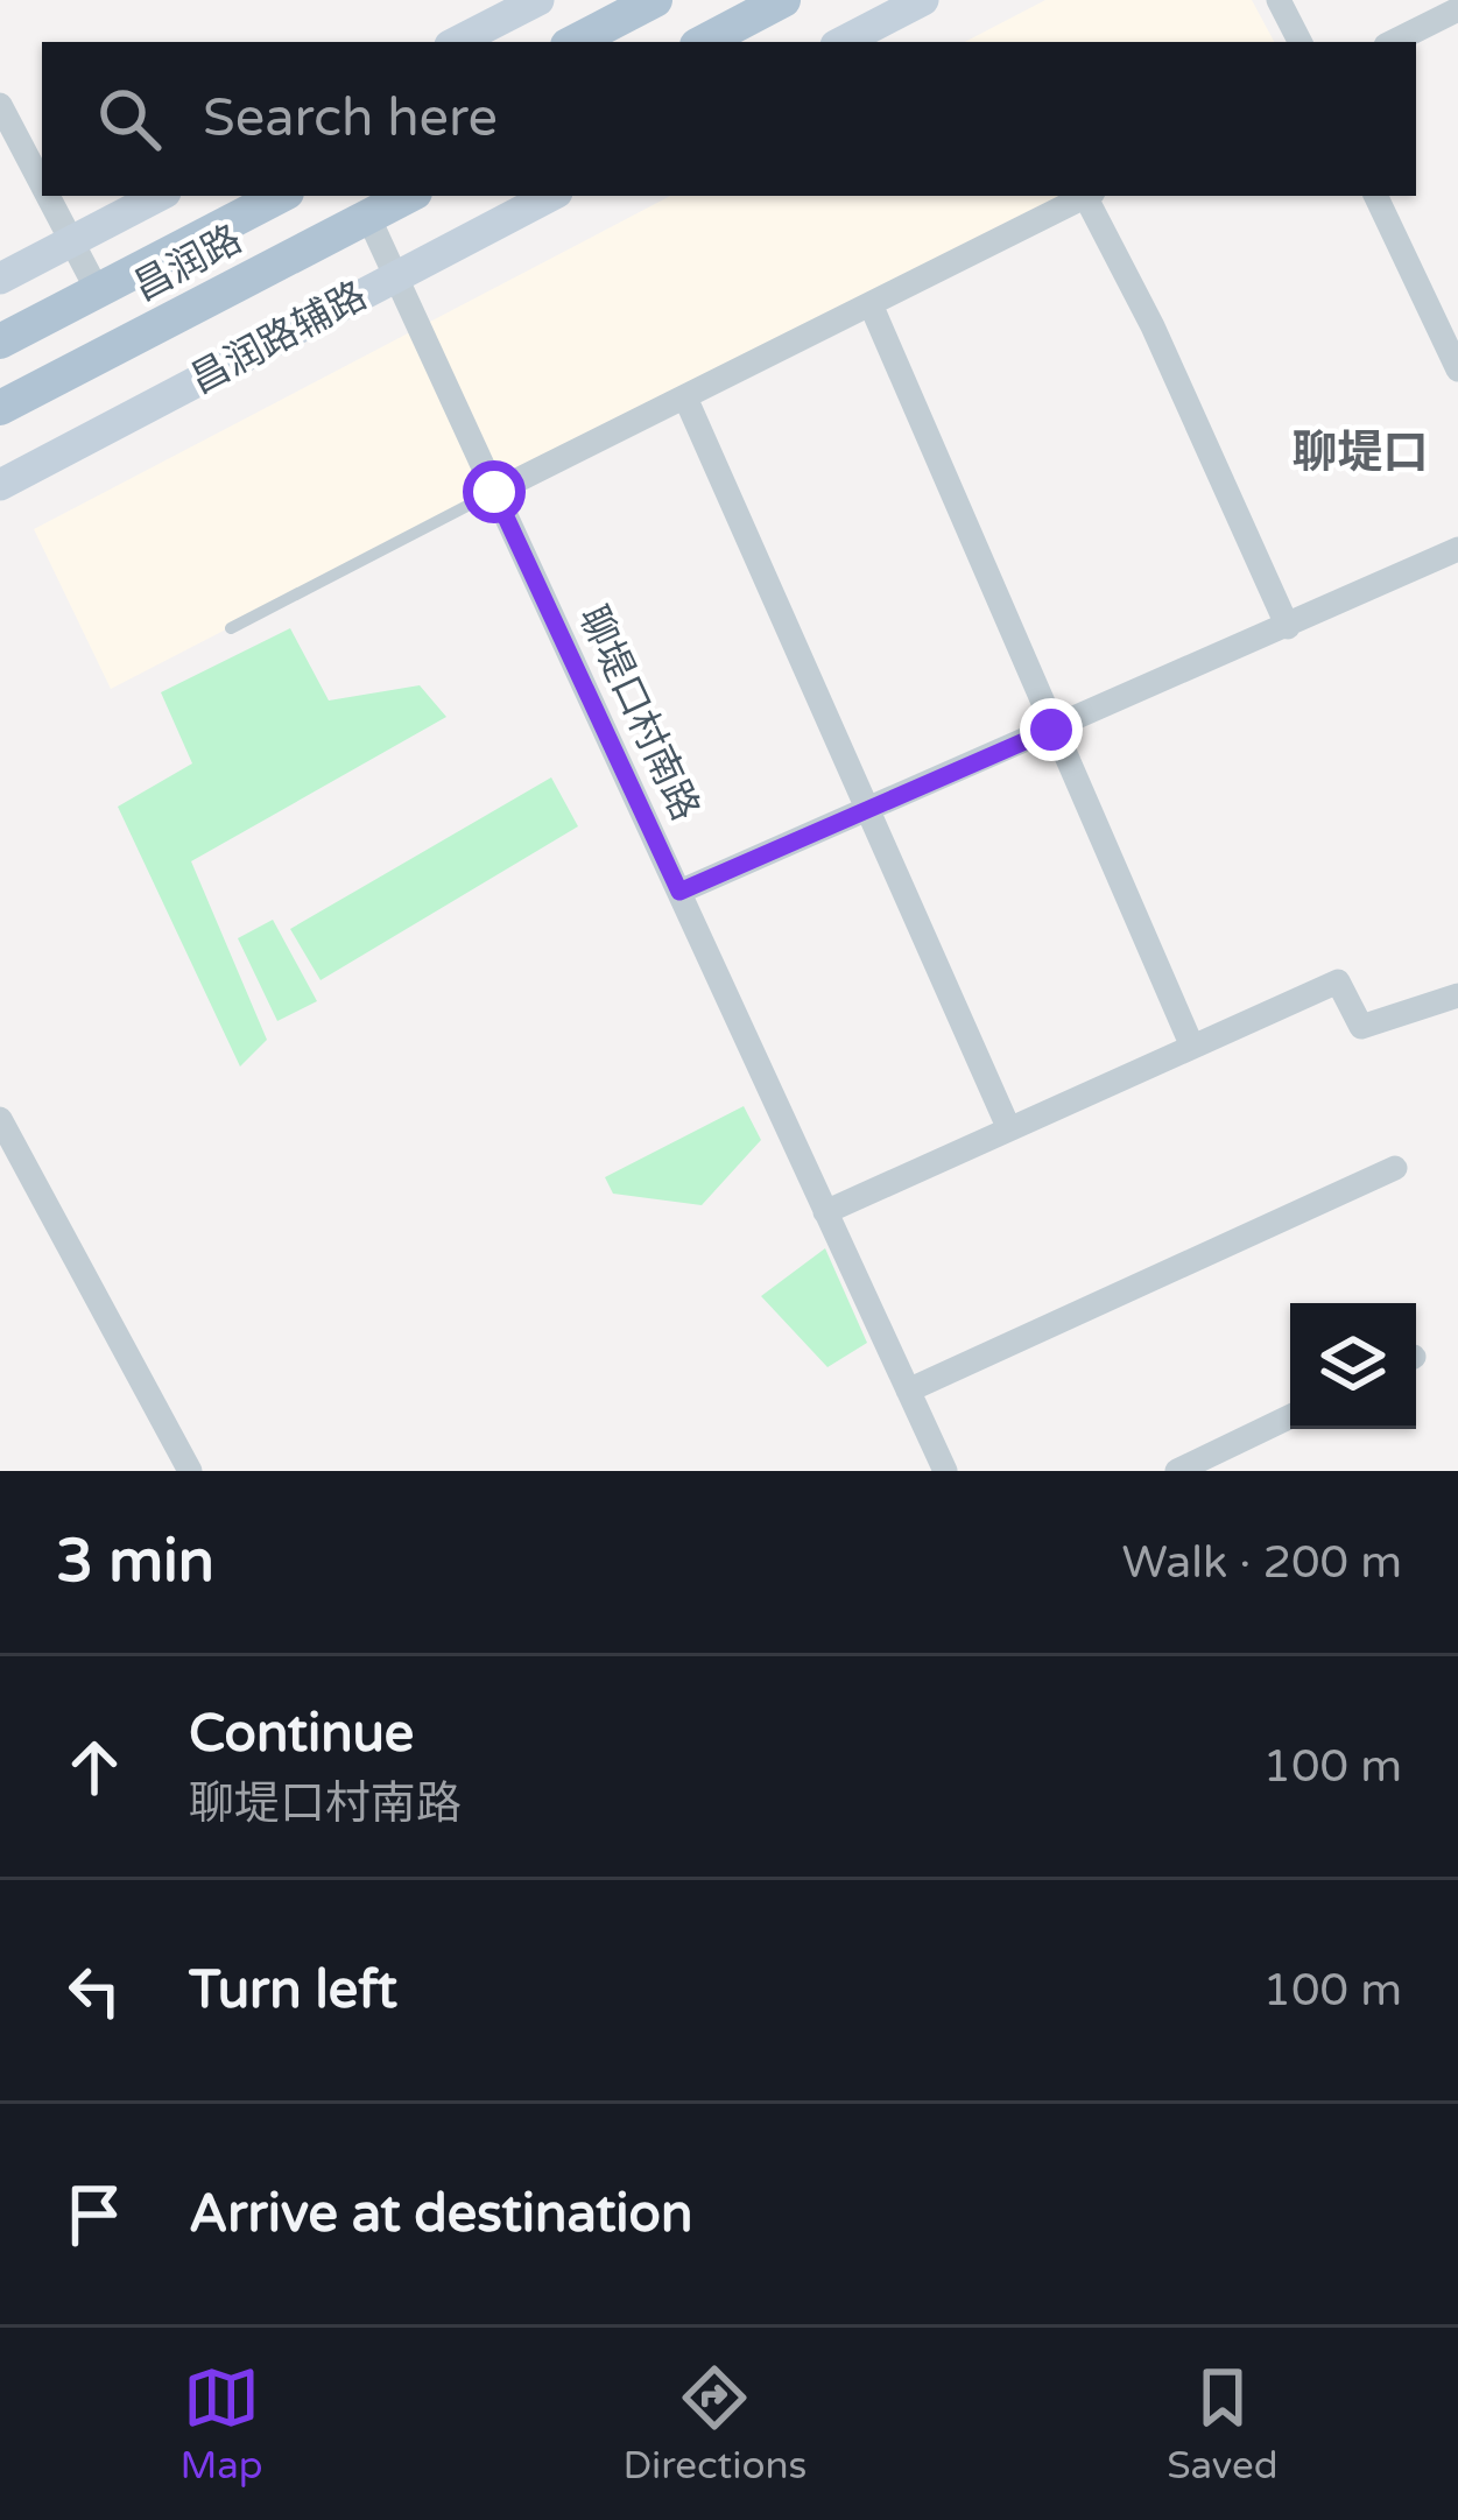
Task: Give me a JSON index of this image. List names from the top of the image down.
{
  "streets": {
    "main road": ["昌润路", "昌润路辅路"],
    "street": ["聊堤口村南路"]
  },
  "crossings": [
    ["昌润路", "聊堤口村南路"],
    ["昌润路辅路", "聊堤口村南路"]
  ],
  "districts": ["聊堤口"],
  "page": {
    "search": "Search here",
    "heading": ["3 min", "Walk · 200 m"],
    "list": [
      ["Continue", "聊堤口村南路", "100 m"],
      ["Turn left", "100 m"],
      "Arrive at destination"
    ],
    "nav": ["Map", "Directions", "Saved"]
  }
}
